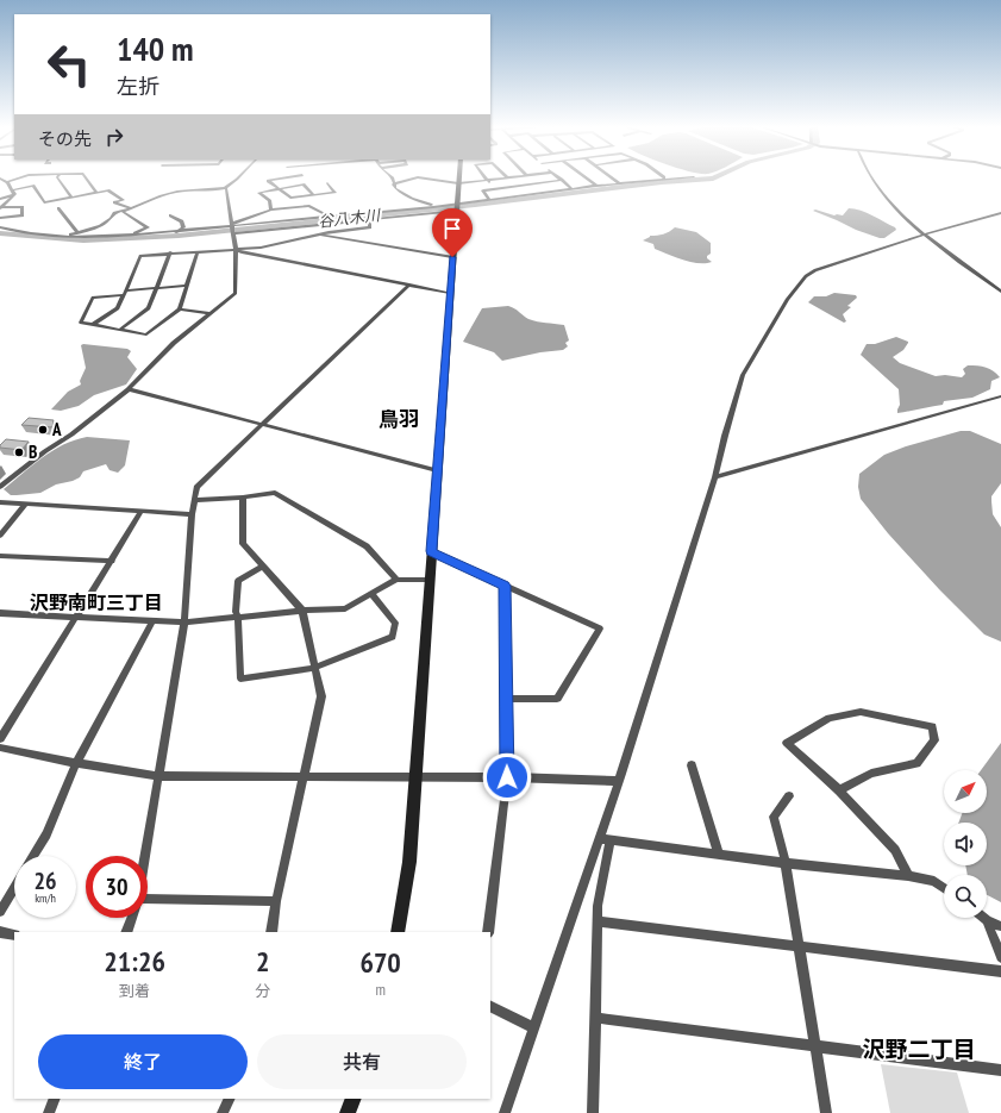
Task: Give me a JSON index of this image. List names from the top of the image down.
{
  "districts": ["鳥羽", "沢野南町三丁目", "沢野二丁目"],
  "water": ["谷八木川"],
  "places": ["A", "B"],
  "north": "top right",
  "page": {
    "turn": ["140 m", "左折"],
    "then": "その先",
    "speed": "26 km/h",
    "limit": "30",
    "eta": [
      "21:26",
      "到着",
      "2",
      "分",
      "670",
      "m"
    ],
    "buttons": ["終了", "共有"]
  }
}
